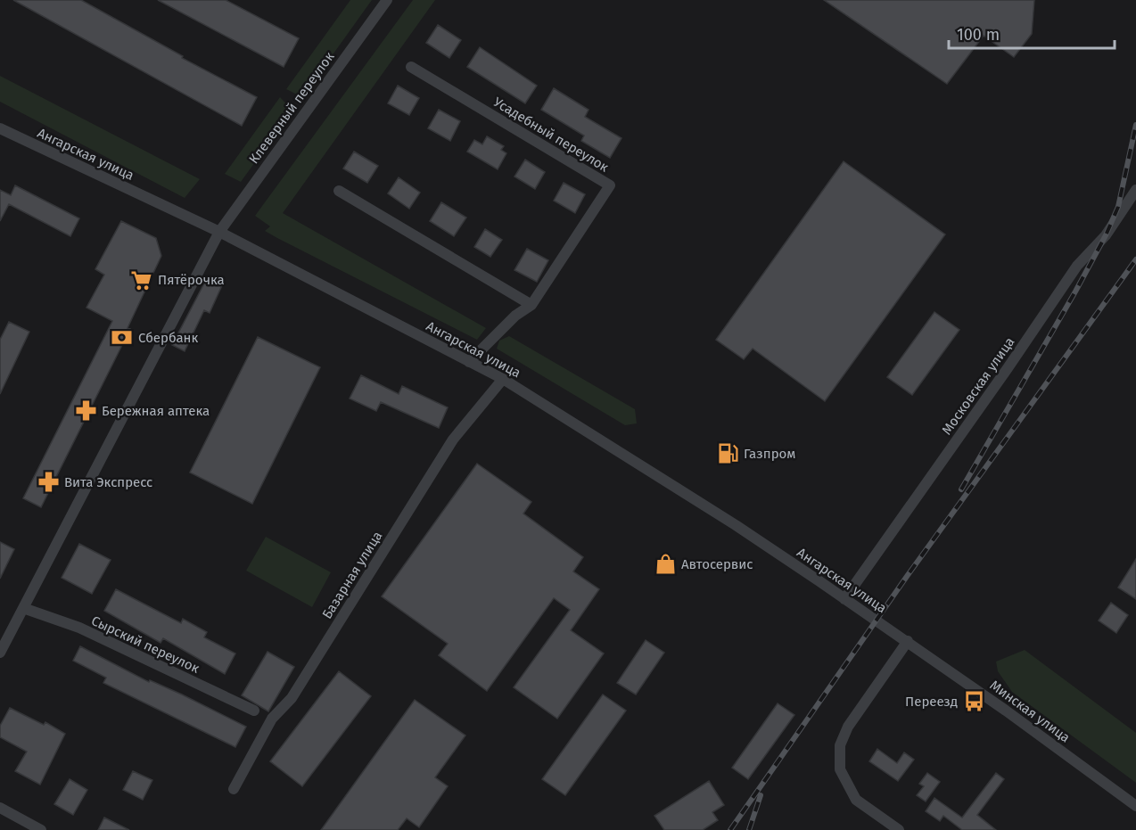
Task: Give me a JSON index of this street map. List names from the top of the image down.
{
  "streets": {
    "street": [
      "Клеверный переулок",
      "Усадебный переулок",
      "Ангарская улица",
      "Московская улица",
      "Базарная улица",
      "Сырский переулок",
      "Минская улица"
    ]
  },
  "crossings": [
    ["Клеверный переулок", "Ангарская улица"],
    ["Клеверный переулок", "Сырский переулок"],
    ["Усадебный переулок", "Ангарская улица"],
    ["Ангарская улица", "Московская улица"],
    ["Ангарская улица", "Базарная улица"],
    ["Ангарская улица", "Минская улица"]
  ],
  "places": {
    "supermarket": ["Пятёрочка"],
    "bank": ["Сбербанк"],
    "pharmacy": ["Бережная аптека", "Вита Экспресс"],
    "fuel station": ["Газпром"],
    "shop": ["Автосервис"],
    "bus stop": ["Переезд"]
  },
  "scale_bar": "100 m"
}
